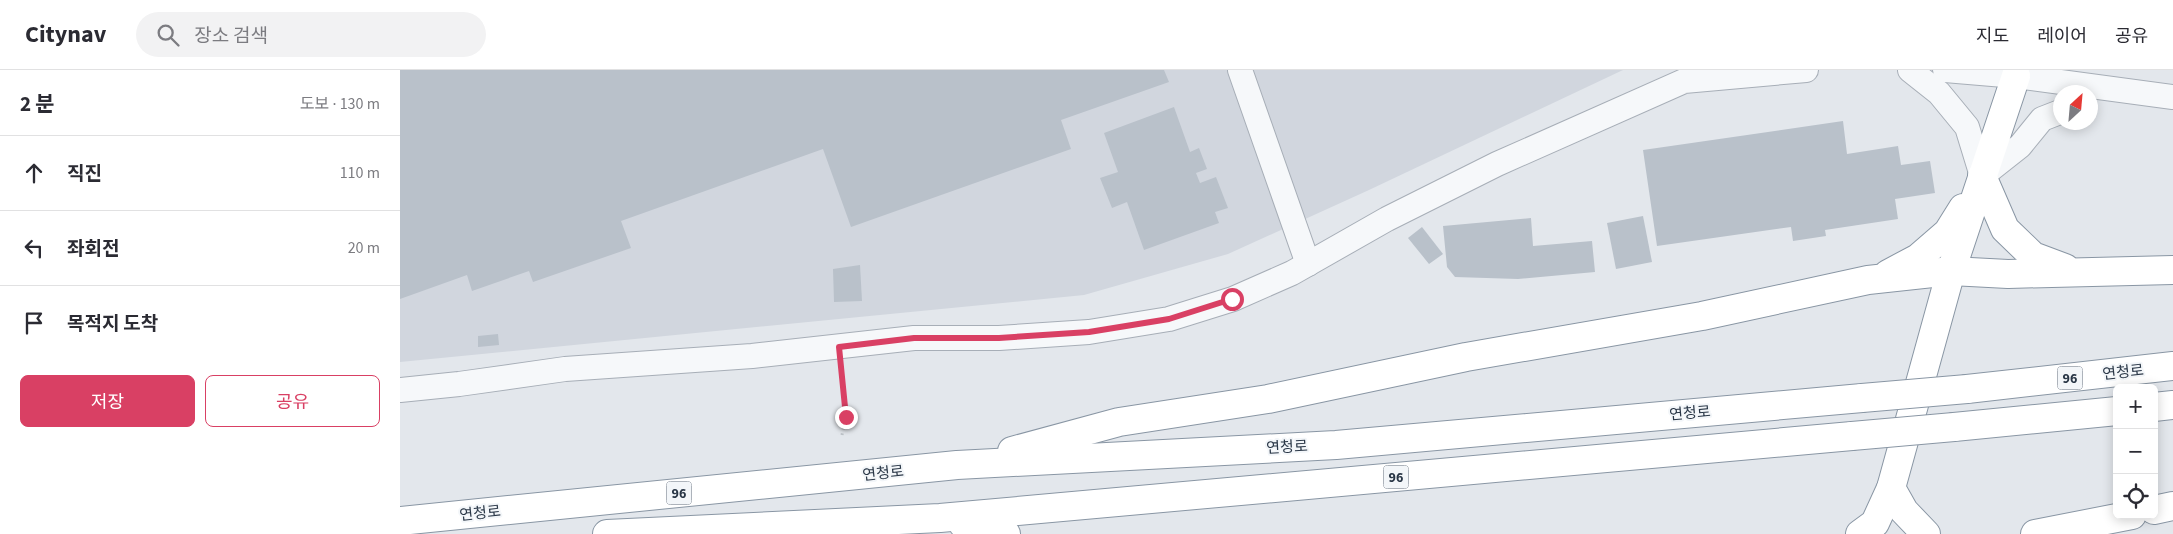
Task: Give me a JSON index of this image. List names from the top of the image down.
{
  "streets": {
    "highway": ["연청로", "96"]
  },
  "north": "top right",
  "page": {
    "header": "Citynav",
    "search": "장소 검색",
    "nav": ["지도", "레이어", "공유"],
    "heading": ["2 분", "도보 · 130 m"],
    "list": [
      ["직진", "110 m"],
      ["좌회전", "20 m"],
      "목적지 도착"
    ],
    "buttons": ["저장", "공유"],
    "map_buttons": ["+", "−"]
  }
}
